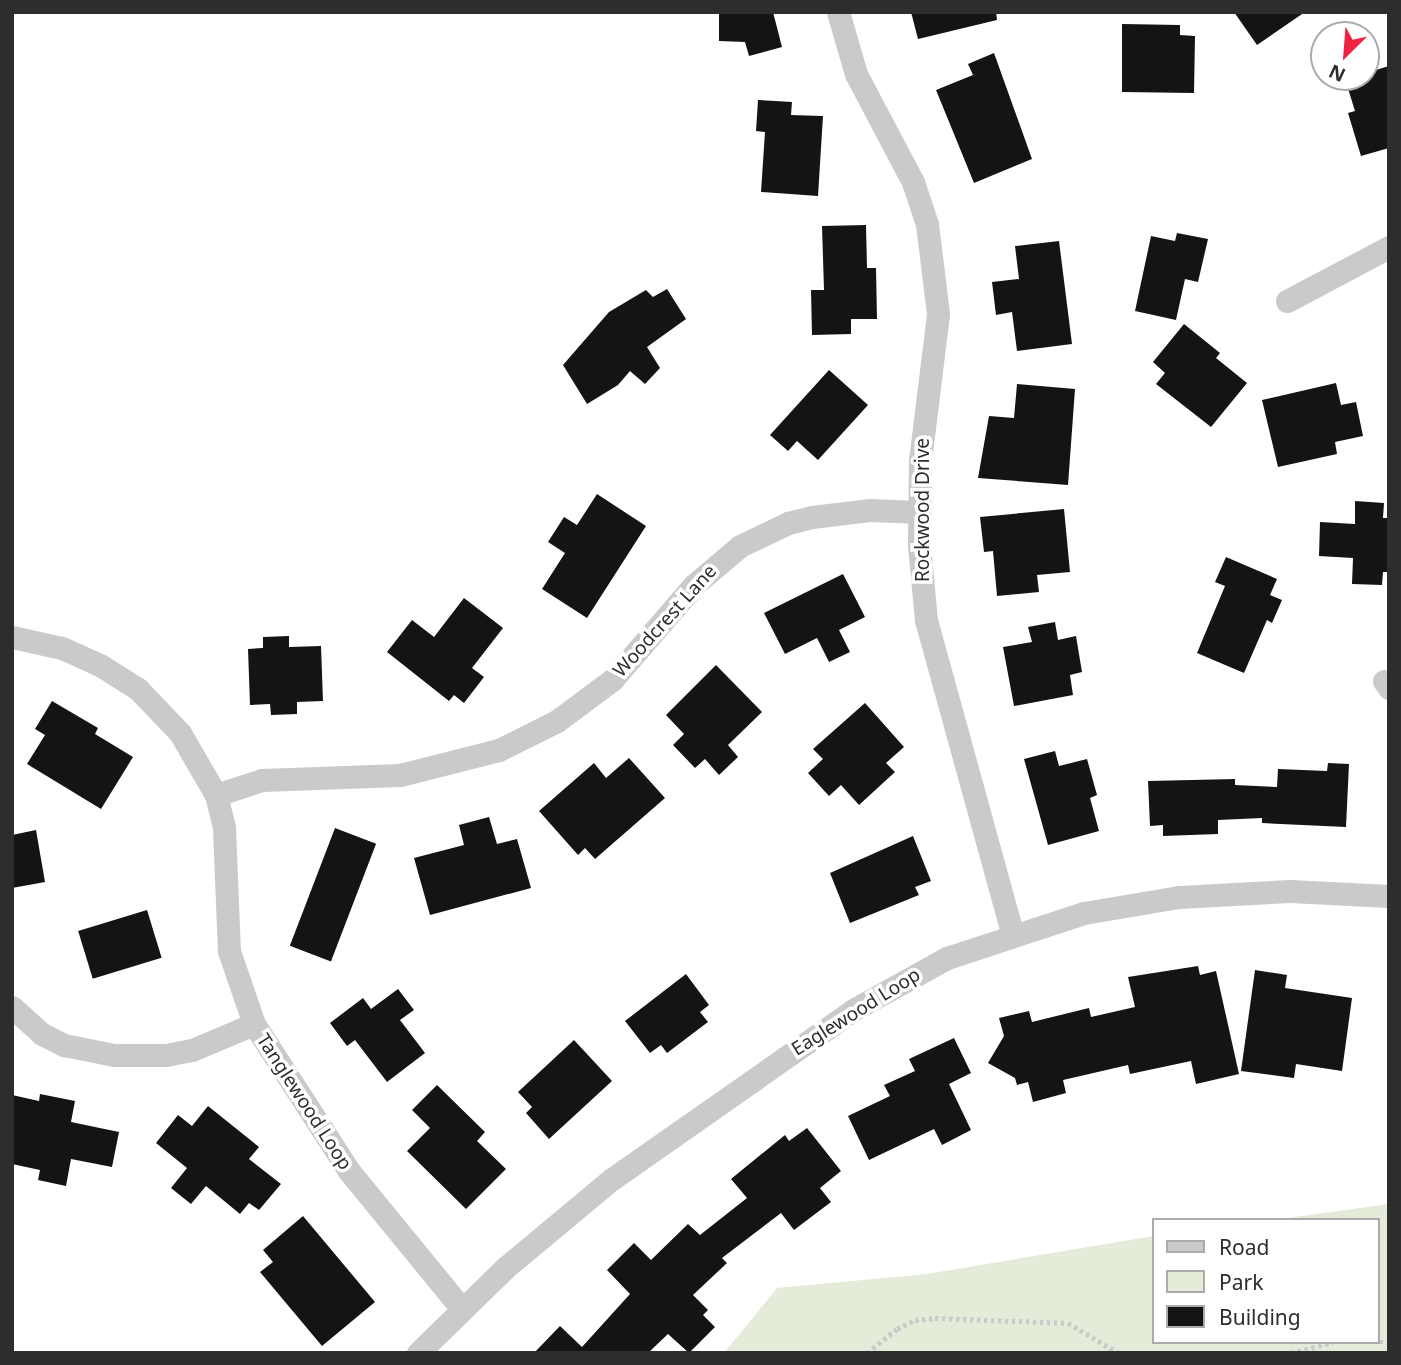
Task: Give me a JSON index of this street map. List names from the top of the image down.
{
  "streets": {
    "street": [
      "Rockwood Drive",
      "Woodcrest Lane",
      "Eaglewood Loop",
      "Tanglewood Loop"
    ]
  },
  "crossings": [
    ["Rockwood Drive", "Woodcrest Lane"],
    ["Rockwood Drive", "Eaglewood Loop"],
    ["Woodcrest Lane", "Tanglewood Loop"],
    ["Eaglewood Loop", "Tanglewood Loop"]
  ],
  "legend": ["Road", "Park", "Building"],
  "north": "bottom left"
}
